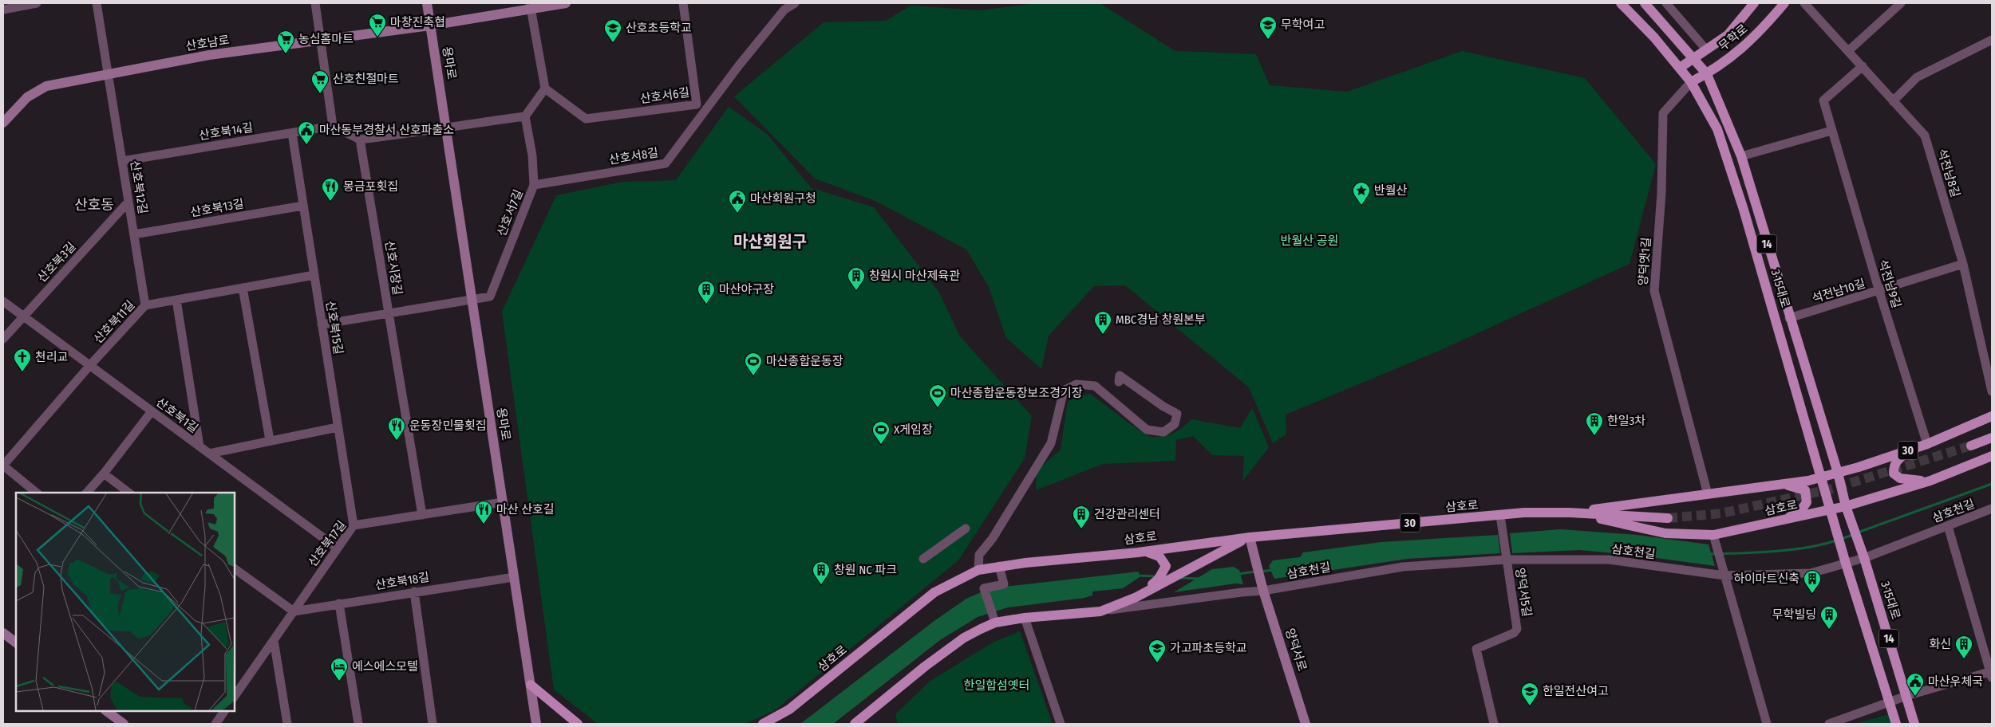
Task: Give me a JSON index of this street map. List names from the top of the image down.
{
  "streets": {
    "main road": [
      "무학로",
      "산호남로",
      "용마로",
      "14",
      "3·15대로",
      "30",
      "삼호로",
      "양덕서로"
    ],
    "street": [
      "산호서6길",
      "산호북14길",
      "산호서8길",
      "석전남8길",
      "산호북12길",
      "산호북13길",
      "산호서7길",
      "양덕옛1길",
      "산호북3길",
      "산호시장길",
      "석전남9길",
      "석전남10길",
      "산호북11길",
      "산호북15길",
      "산호북1길",
      "삼호천길",
      "산호북17길",
      "산호북18길",
      "양덕서5길"
    ]
  },
  "crossings": [
    ["무학로", "양덕옛1길"],
    ["무학로", "3·15대로"],
    ["산호남로", "용마로"],
    ["산호남로", "산호북12길"],
    ["용마로", "산호서7길"],
    ["용마로", "산호북17길"],
    ["용마로", "산호북18길"],
    ["산호북14길", "산호북12길"],
    ["산호북14길", "산호북15길"],
    ["산호서8길", "산호서7길"],
    ["석전남8길", "석전남9길"],
    ["석전남8길", "석전남10길"],
    ["산호북12길", "산호북13길"],
    ["산호북12길", "산호북3길"],
    ["산호북12길", "산호북11길"],
    ["산호북13길", "산호북15길"],
    ["14", "3·15대로"],
    ["14", "삼호로"],
    ["14", "삼호천길"],
    ["양덕옛1길", "3·15대로"],
    ["양덕옛1길", "삼호로"],
    ["산호북3길", "산호북1길"],
    ["산호시장길", "산호북17길"],
    ["석전남9길", "석전남10길"],
    ["석전남9길", "삼호로"],
    ["3·15대로", "석전남10길"],
    ["3·15대로", "삼호로"],
    ["3·15대로", "삼호천길"],
    ["산호북11길", "산호북15길"],
    ["산호북11길", "산호북1길"],
    ["산호북15길", "산호북17길"],
    ["산호북1길", "산호북17길"],
    ["삼호로", "양덕서로"],
    ["삼호천길", "양덕서5길"],
    ["삼호천길", "양덕서로"],
    ["산호북17길", "산호북18길"]
  ],
  "districts": ["산호동", "마산회원구"],
  "parks": ["반월산 공원", "한일합섬옛터"],
  "places": {
    "supermarket": ["마창진축협", "농심홈마트", "산호친절마트"],
    "school or university": [
      "무학여고",
      "산호초등학교",
      "가고파초등학교",
      "한일전산여고"
    ],
    "public building": ["마산동부경찰서 산호파출소", "마산회원구청", "마산우체국"],
    "restaurant": ["몽금포횟집", "운동장민물횟집", "마산 산호길"],
    "place": ["반월산"],
    "building": [
      "창원시 마산제육관",
      "마산야구장",
      "MBC경남 창원본부",
      "한일3차",
      "건강관리센터",
      "창원 NC 파크",
      "하이마트신축",
      "무학빌딩",
      "화신"
    ],
    "church": ["천리교"],
    "sports": ["마산종합운동장", "마산종합운동장보조경기장", "X게임장"],
    "hotel": ["에스에스모텔"]
  }
}
